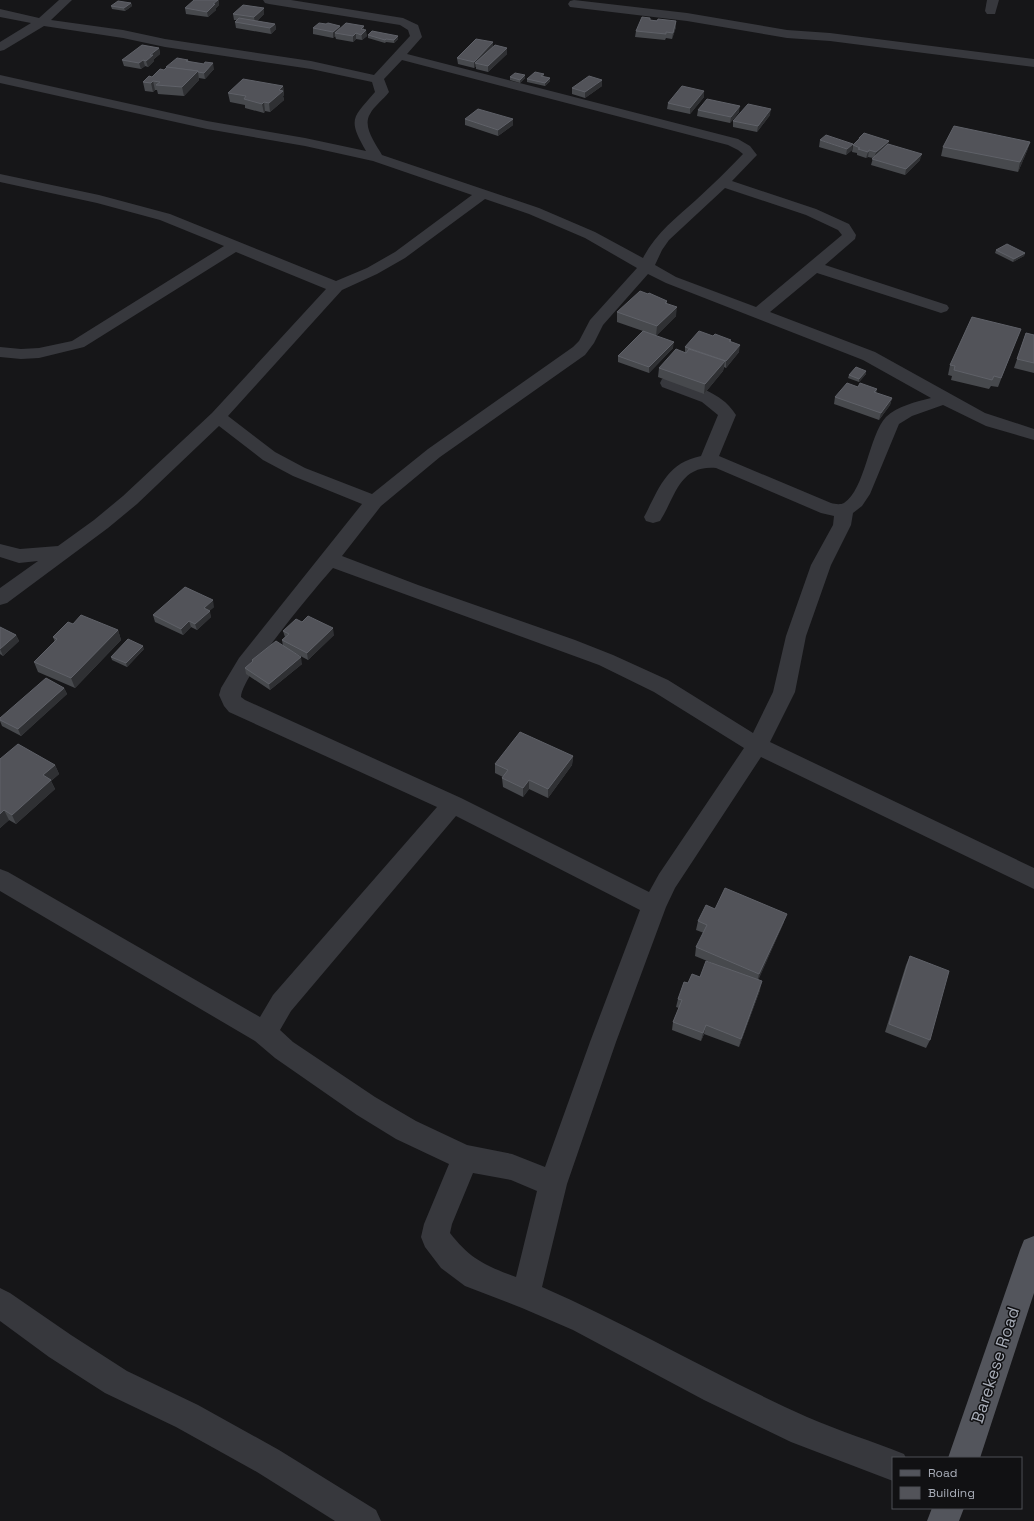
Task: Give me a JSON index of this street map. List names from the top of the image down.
{
  "streets": {
    "main road": ["Barekese Road"]
  },
  "legend": ["Road", "Building"]
}
